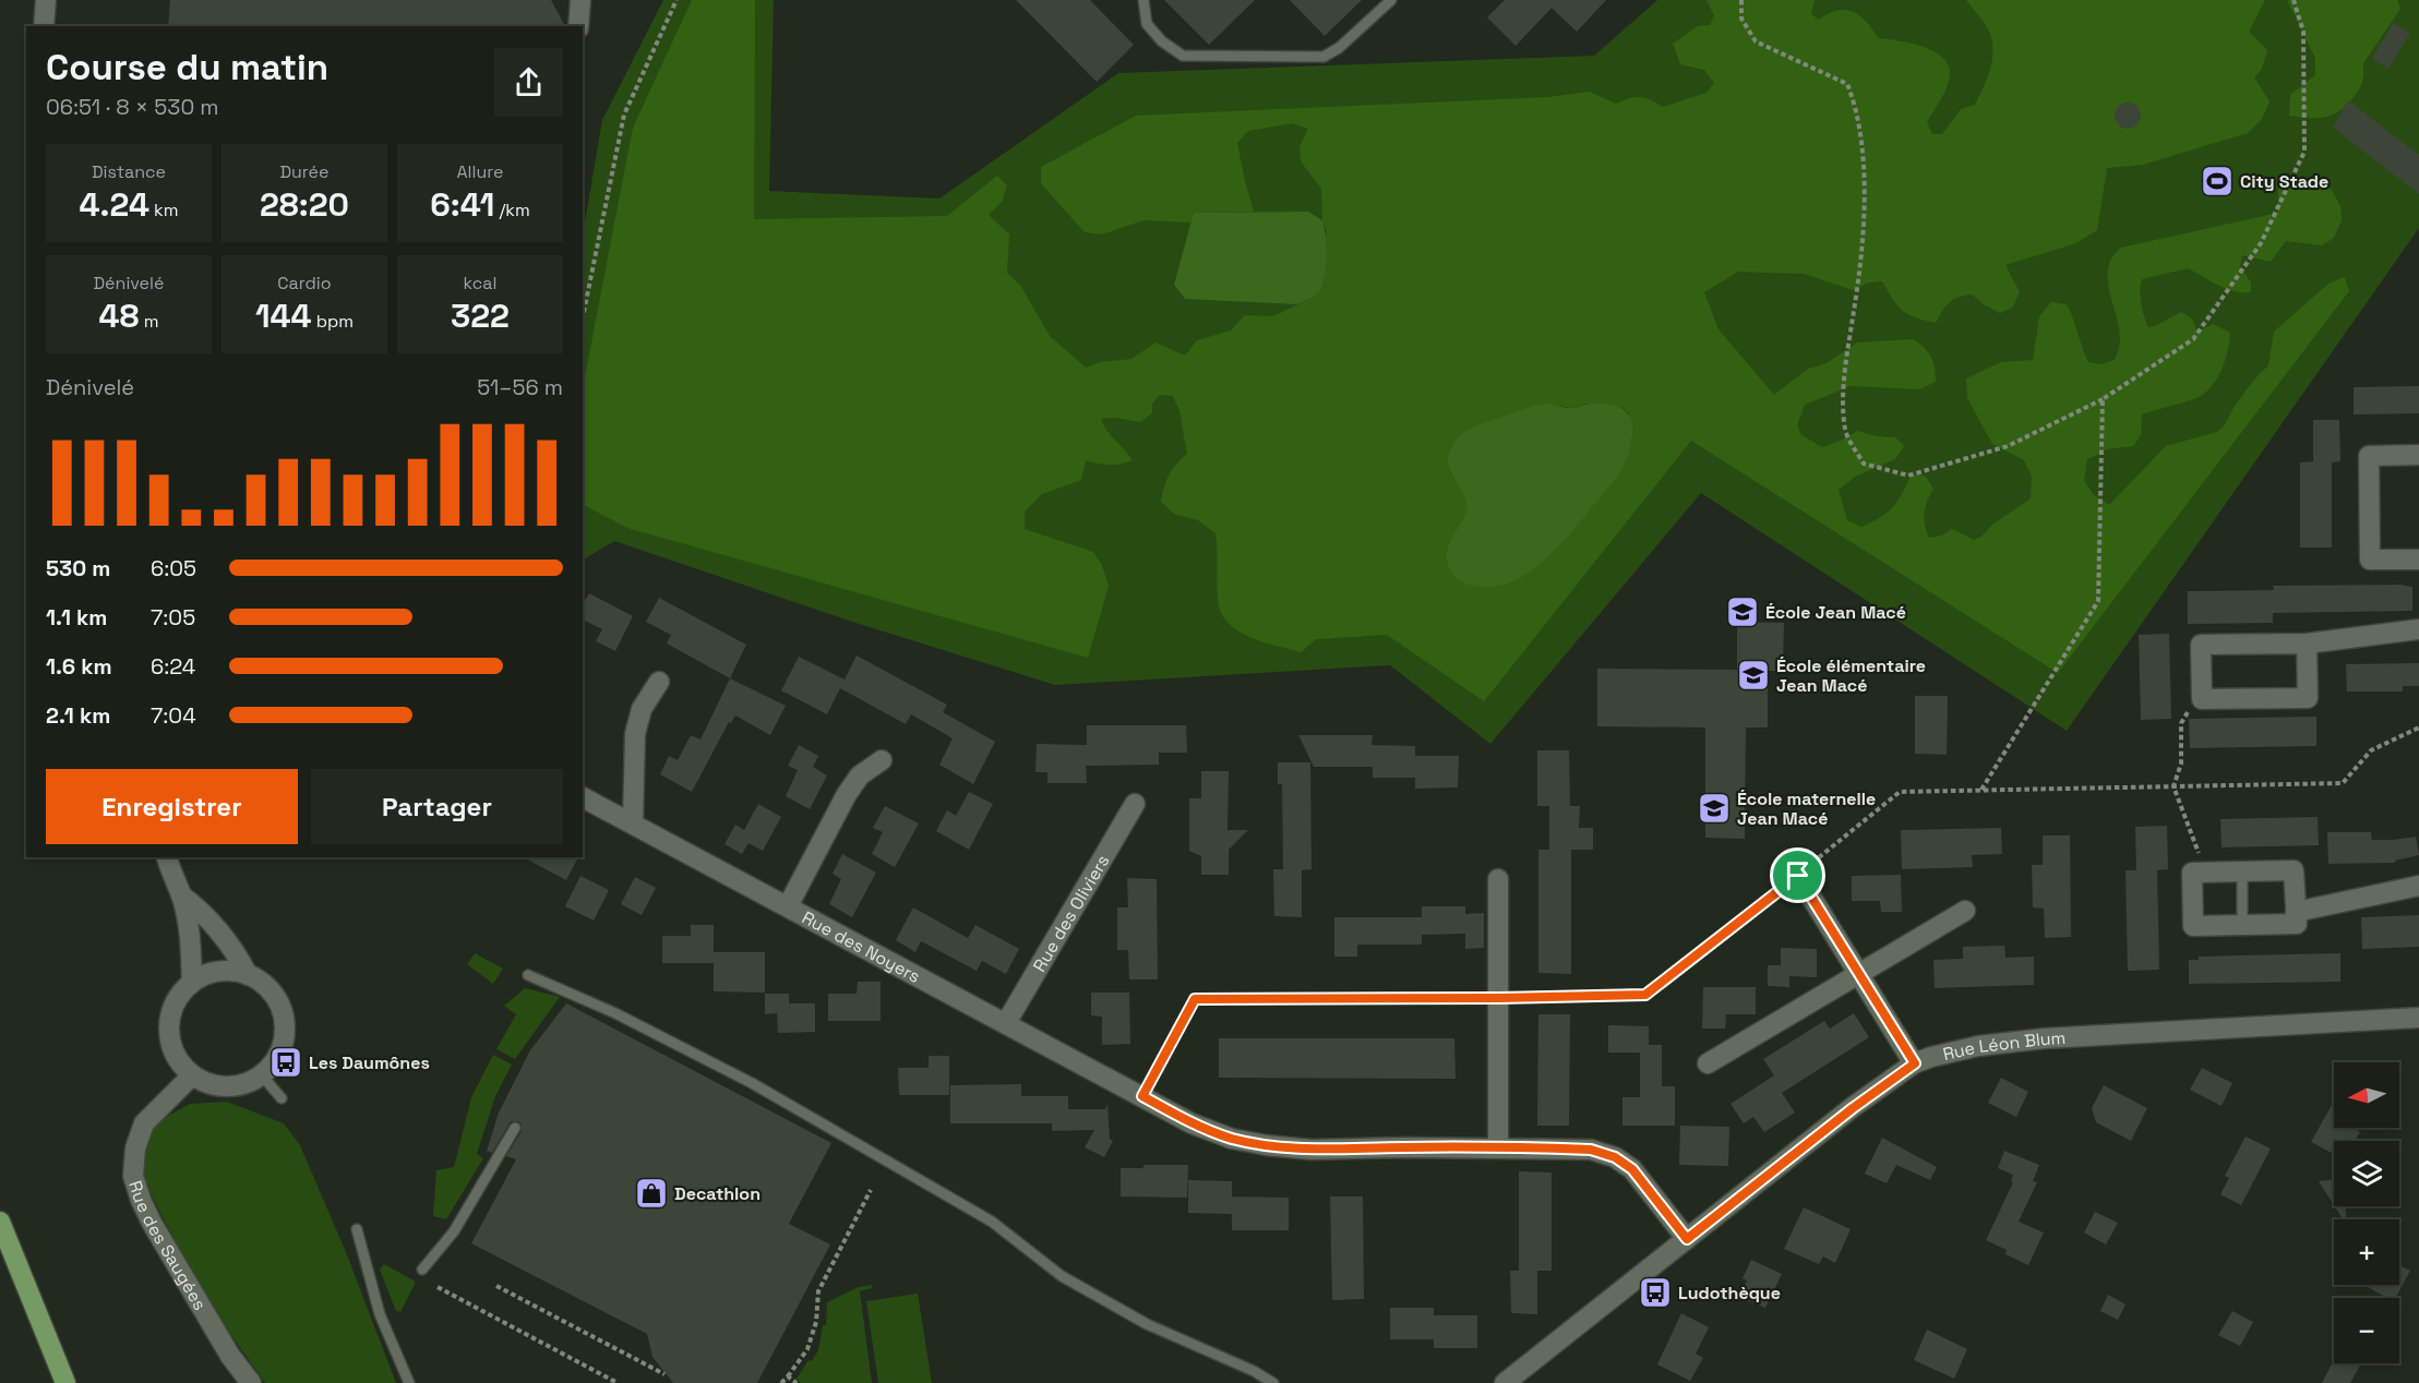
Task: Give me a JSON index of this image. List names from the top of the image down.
{
  "streets": {
    "street": [
      "Rue des Oliviers",
      "Rue des Noyers",
      "Rue Léon Blum",
      "Rue des Saugées"
    ]
  },
  "crossings": [
    ["Rue des Oliviers", "Rue des Noyers"],
    ["Rue des Noyers", "Rue Léon Blum"]
  ],
  "places": {
    "sports": ["City Stade"],
    "school or university": ["École Jean Macé", "École élémentaire Jean Macé", "École maternelle Jean Macé"],
    "bus stop": ["Les Daumônes", "Ludothèque"],
    "shop": ["Decathlon"]
  },
  "north": "left",
  "page": {
    "heading": ["Course du matin", "06:51 · 8 × 530 m"],
    "stats": [
      ["Distance", "4.24 km"],
      ["Durée", "28:20"],
      ["Allure", "6:41 /km"],
      ["Dénivelé", "48 m"],
      ["Cardio", "144 bpm"],
      ["kcal", "322"]
    ],
    "chart": ["Dénivelé", "51–56 m"],
    "list": [
      {
        "name": "530 m",
        "note": "6:05"
      },
      {
        "name": "1.1 km",
        "note": "7:05"
      },
      {
        "name": "1.6 km",
        "note": "6:24"
      },
      {
        "name": "2.1 km",
        "note": "7:04"
      }
    ],
    "buttons": ["Enregistrer", "Partager"],
    "map_buttons": ["+", "−"]
  }
}
